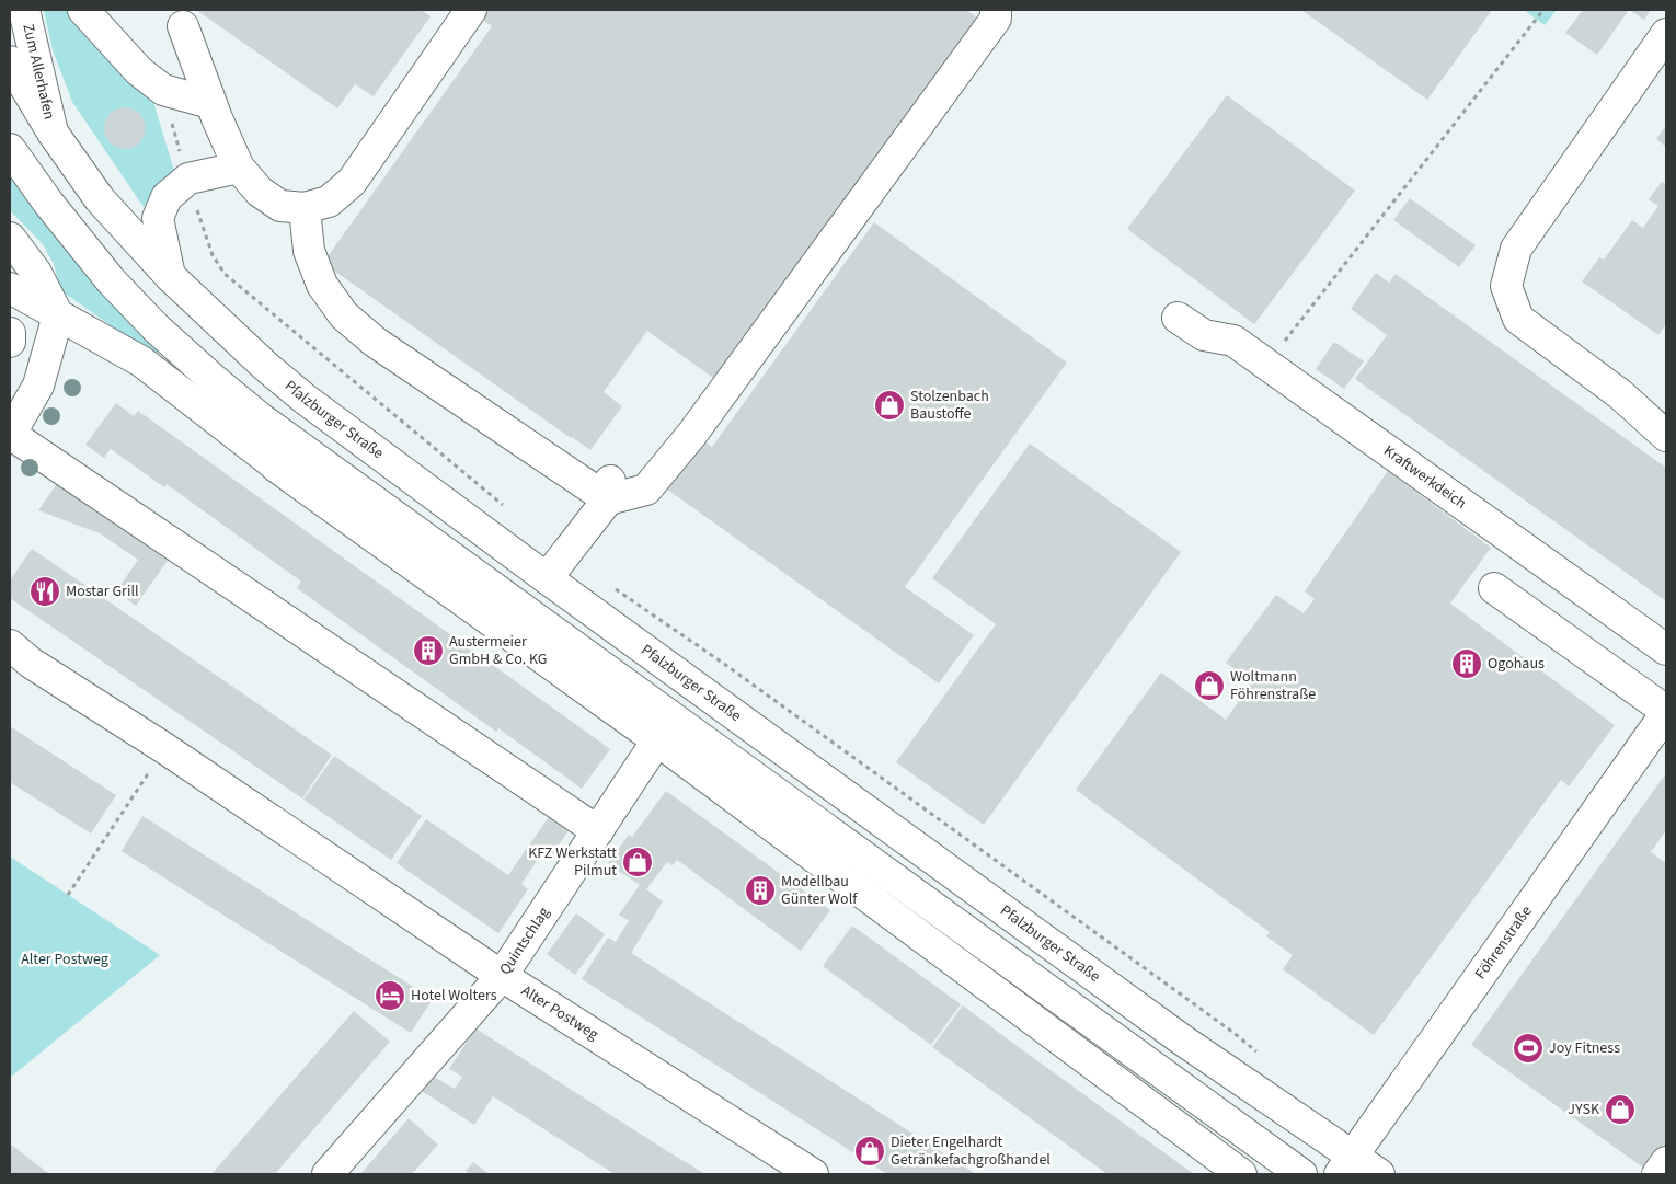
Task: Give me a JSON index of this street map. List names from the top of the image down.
{
  "streets": {
    "main road": [
      "Zum Allerhafen",
      "Pfalzburger Straße",
      "Kraftwerkdeich",
      "Quintschlag",
      "Föhrenstraße",
      "Alter Postweg"
    ]
  },
  "crossings": [
    ["Zum Allerhafen", "Pfalzburger Straße"],
    ["Pfalzburger Straße", "Föhrenstraße"],
    ["Quintschlag", "Alter Postweg"]
  ],
  "parks": ["Alter Postweg"],
  "places": {
    "shop": [
      "Stolzenbach Baustoffe",
      "Woltmann Föhrenstraße",
      "KFZ Werkstatt Pilmut",
      "JYSK",
      "Dieter Engelhardt Getränkefachgroßhandel"
    ],
    "restaurant": ["Mostar Grill"],
    "building": ["Austermeier GmbH & Co. KG", "Ogohaus", "Modellbau Günter Wolf"],
    "hotel": ["Hotel Wolters"],
    "sports": ["Joy Fitness"]
  }
}
